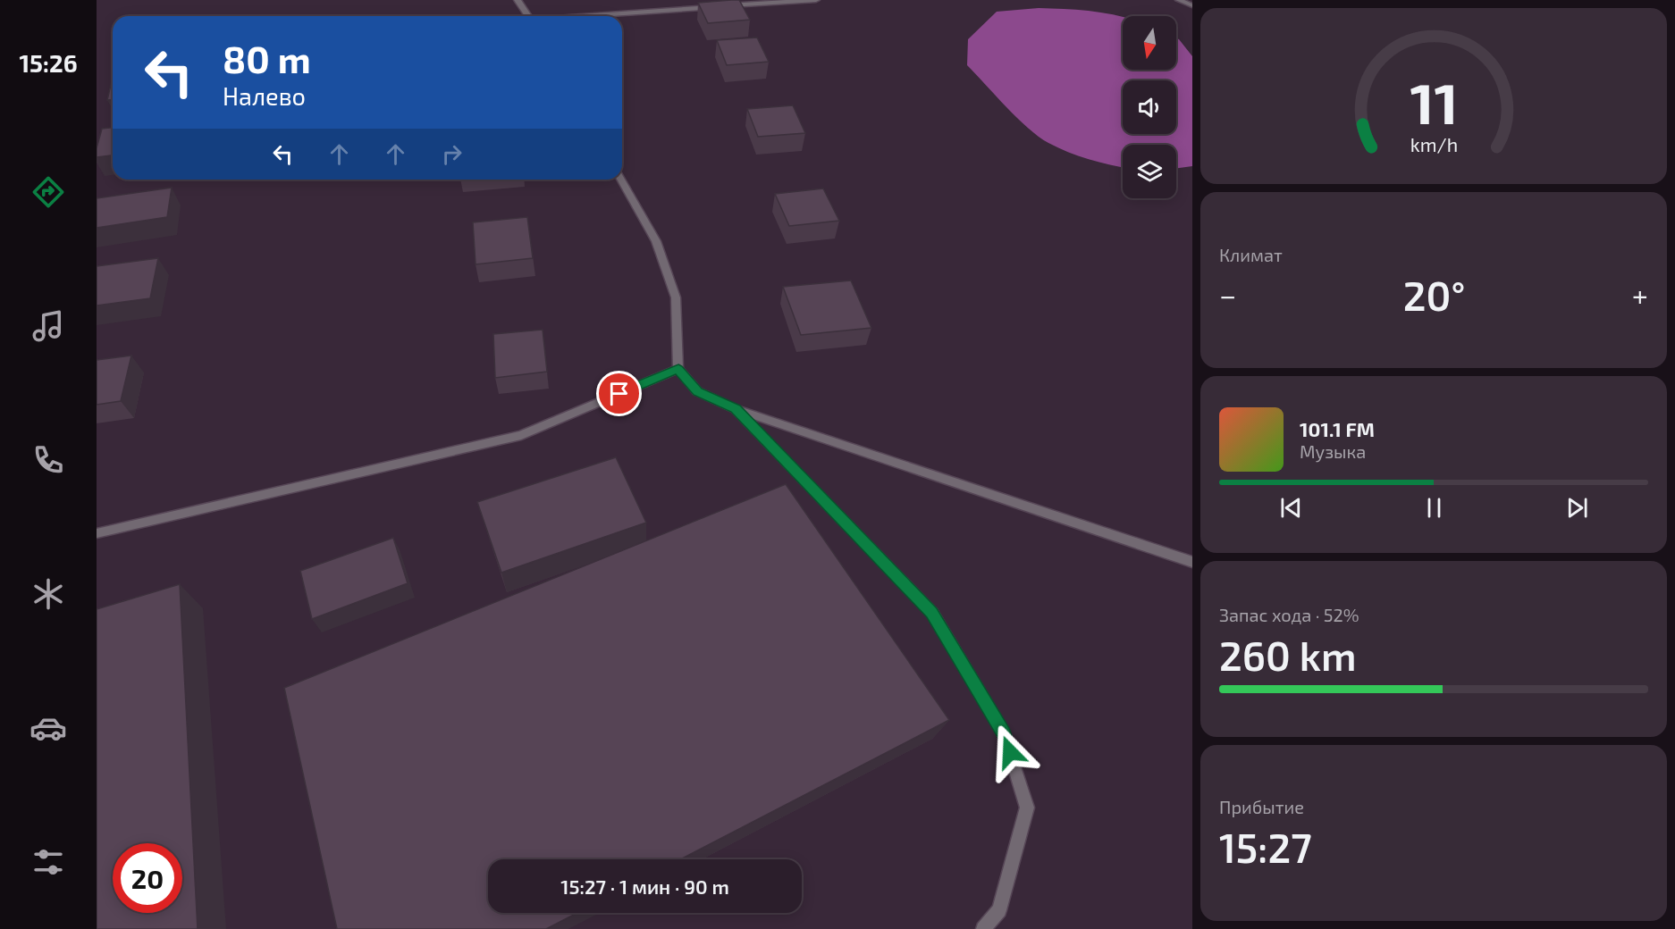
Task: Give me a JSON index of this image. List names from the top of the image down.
{
  "north": "bottom",
  "page": {
    "tabs": "15:26",
    "turn": ["80 m", "Налево"],
    "tile": [
      "Климат",
      ["Запас хода · 52%", "260 km"],
      ["Прибытие", "15:27"]
    ],
    "heat": ["−", "20°", "+"],
    "song": ["101.1 FM", "Музыка"],
    "limit": "20",
    "trip": "15:27 · 1 мин · 90 m",
    "gauge": ["11", "km/h"]
  }
}
